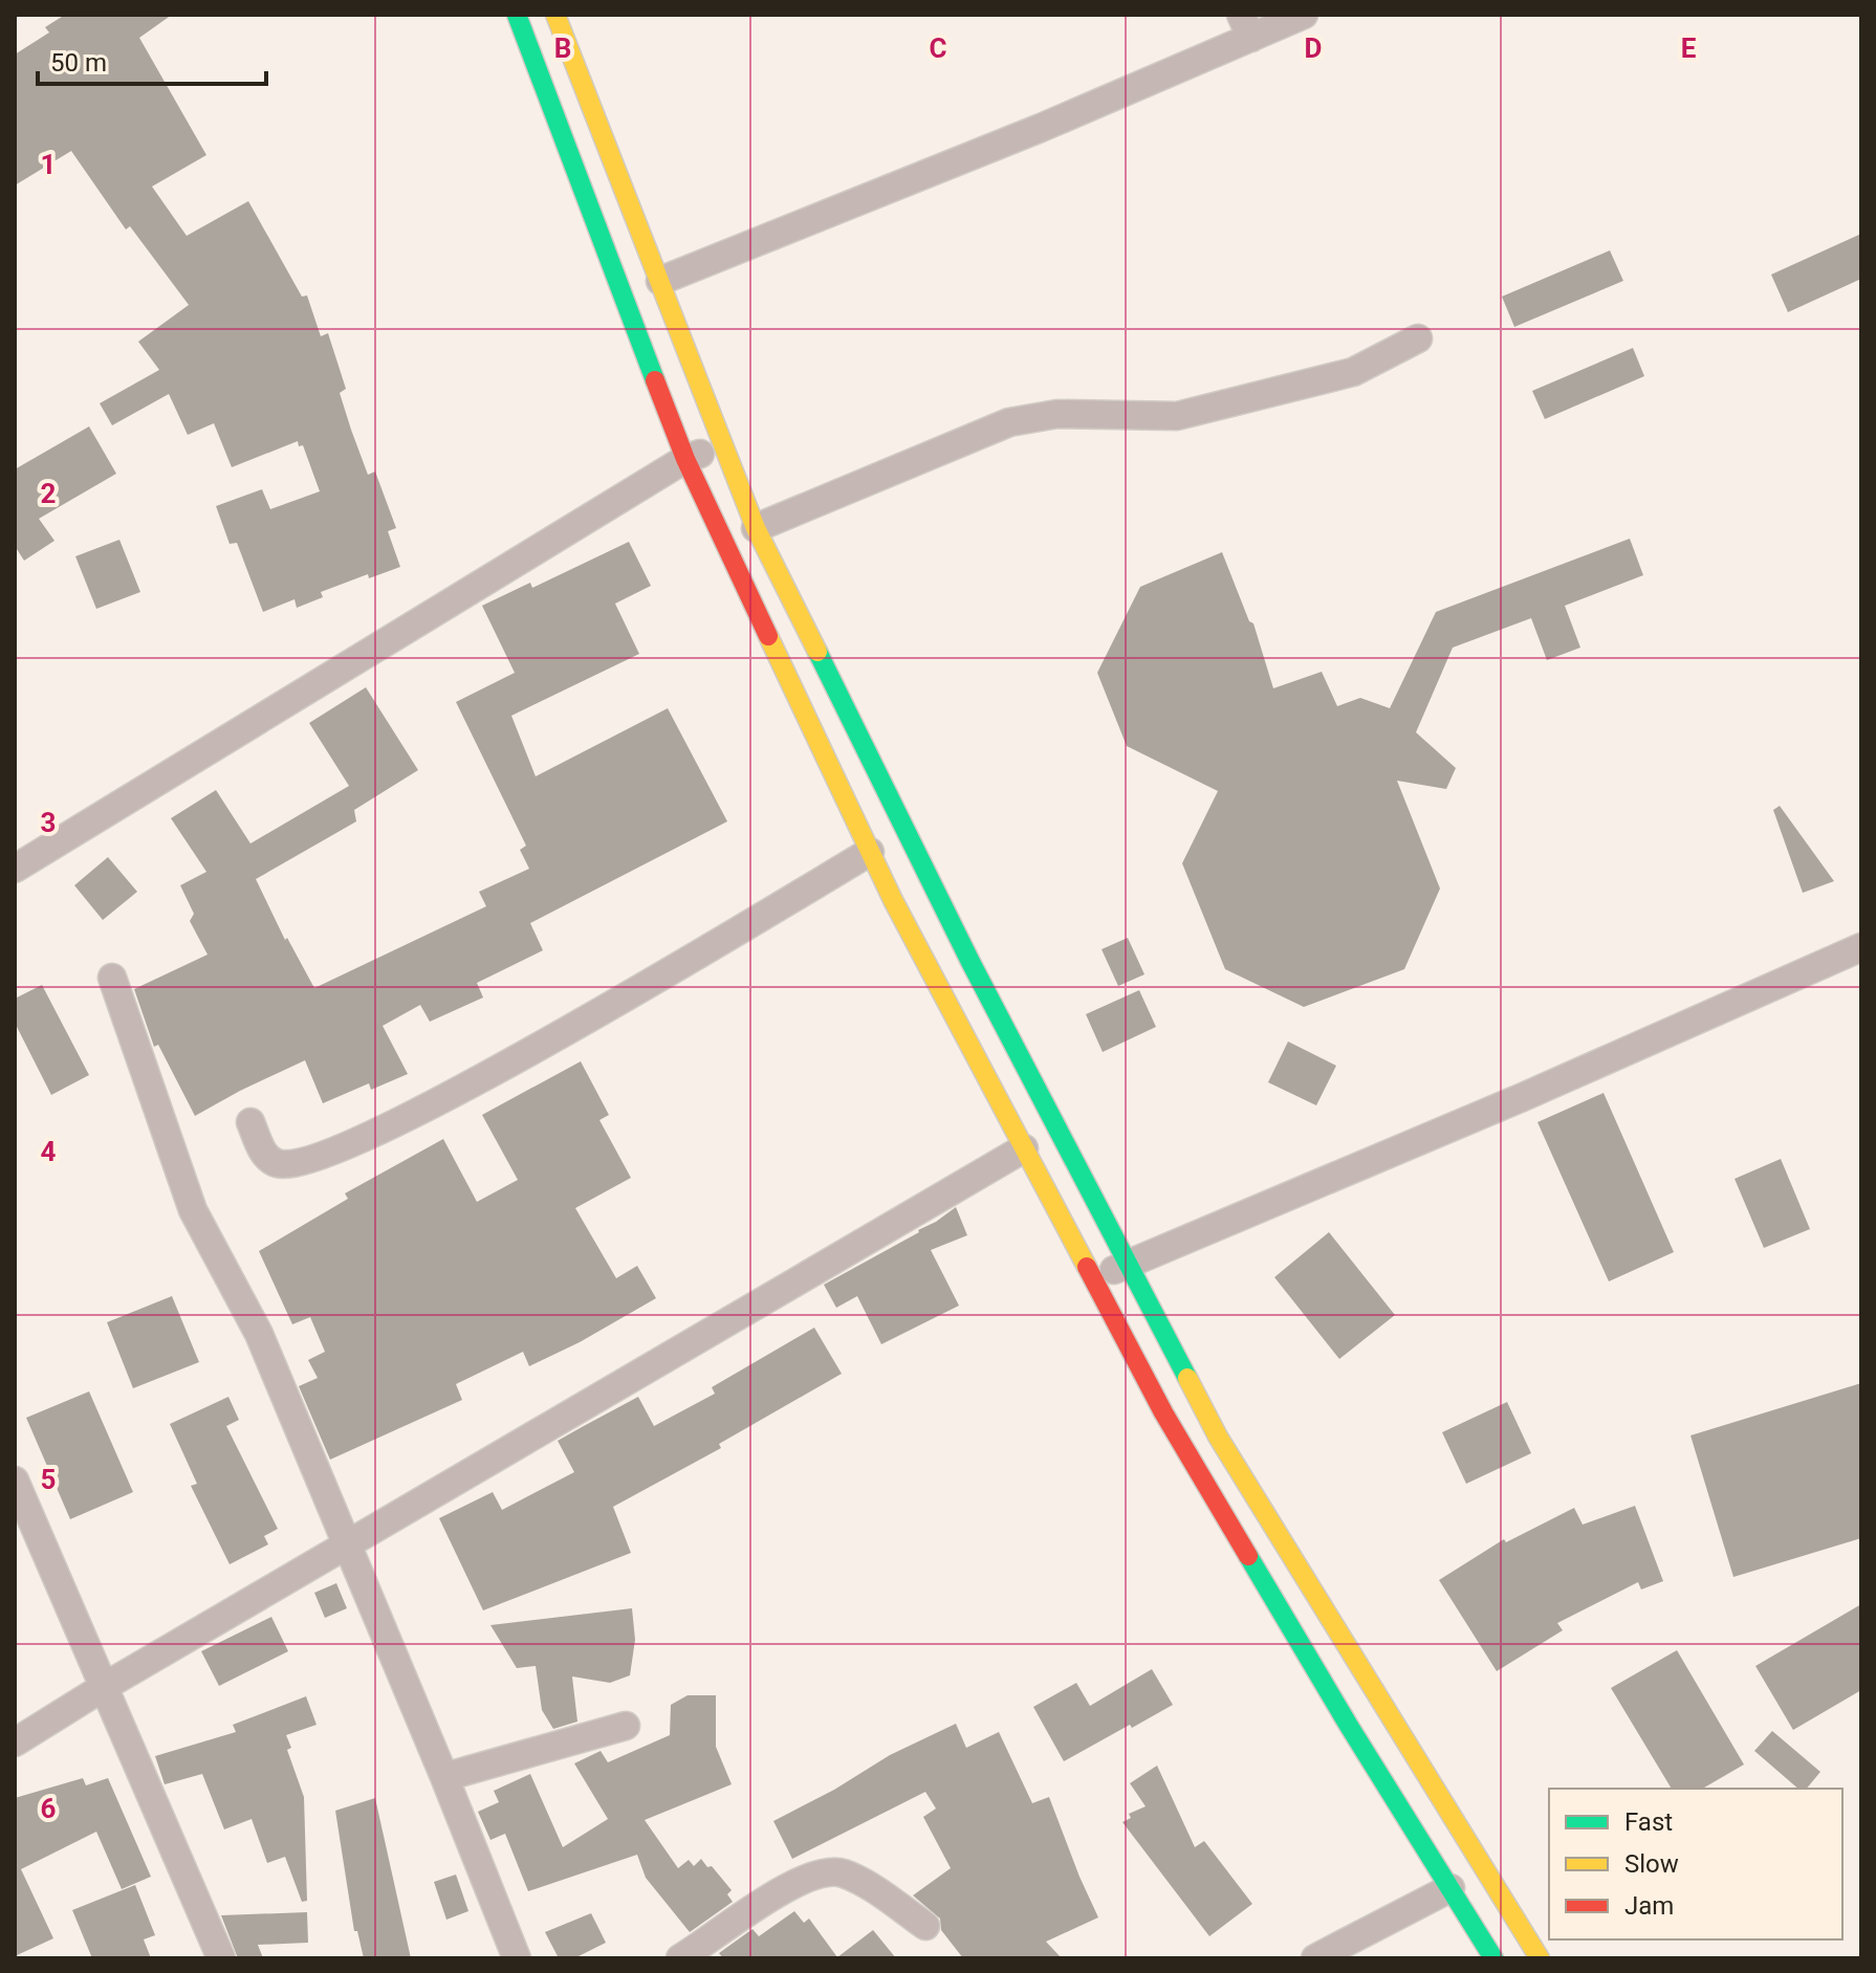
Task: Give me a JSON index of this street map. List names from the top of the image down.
{
  "legend": ["Fast", "Slow", "Jam"],
  "scale_bar": "50 m",
  "grid": {
    "columns": [
      "B",
      "C",
      "D",
      "E"
    ],
    "rows": [
      "1",
      "2",
      "3",
      "4",
      "5",
      "6"
    ]
  }
}
